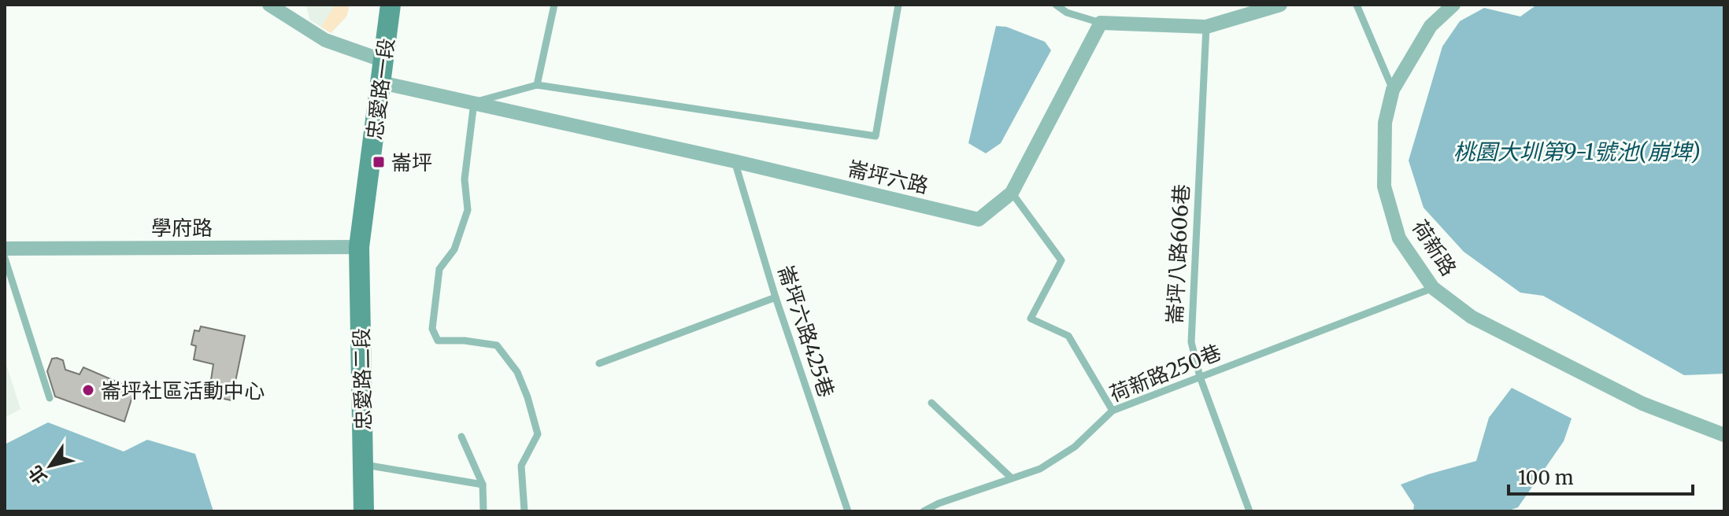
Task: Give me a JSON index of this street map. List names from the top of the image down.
{
  "streets": {
    "main road": ["忠愛路一段", "忠愛路二段"],
    "street": ["崙坪六路", "學府路", "荷新路"],
    "lane": ["崙坪八路606巷", "崙坪六路425巷", "荷新路250巷"]
  },
  "crossings": [
    ["忠愛路一段", "崙坪六路"],
    ["忠愛路一段", "學府路"],
    ["忠愛路一段", "忠愛路二段"],
    ["崙坪六路", "崙坪六路425巷"],
    ["學府路", "忠愛路二段"],
    ["荷新路", "荷新路250巷"],
    ["崙坪八路606巷", "荷新路250巷"]
  ],
  "water": ["桃園大圳第9-1號池(崩埤)"],
  "places": {
    "transit": ["崙坪"],
    "other": ["崙坪社區活動中心"]
  },
  "scale_bar": "100 m",
  "north": "bottom left"
}
